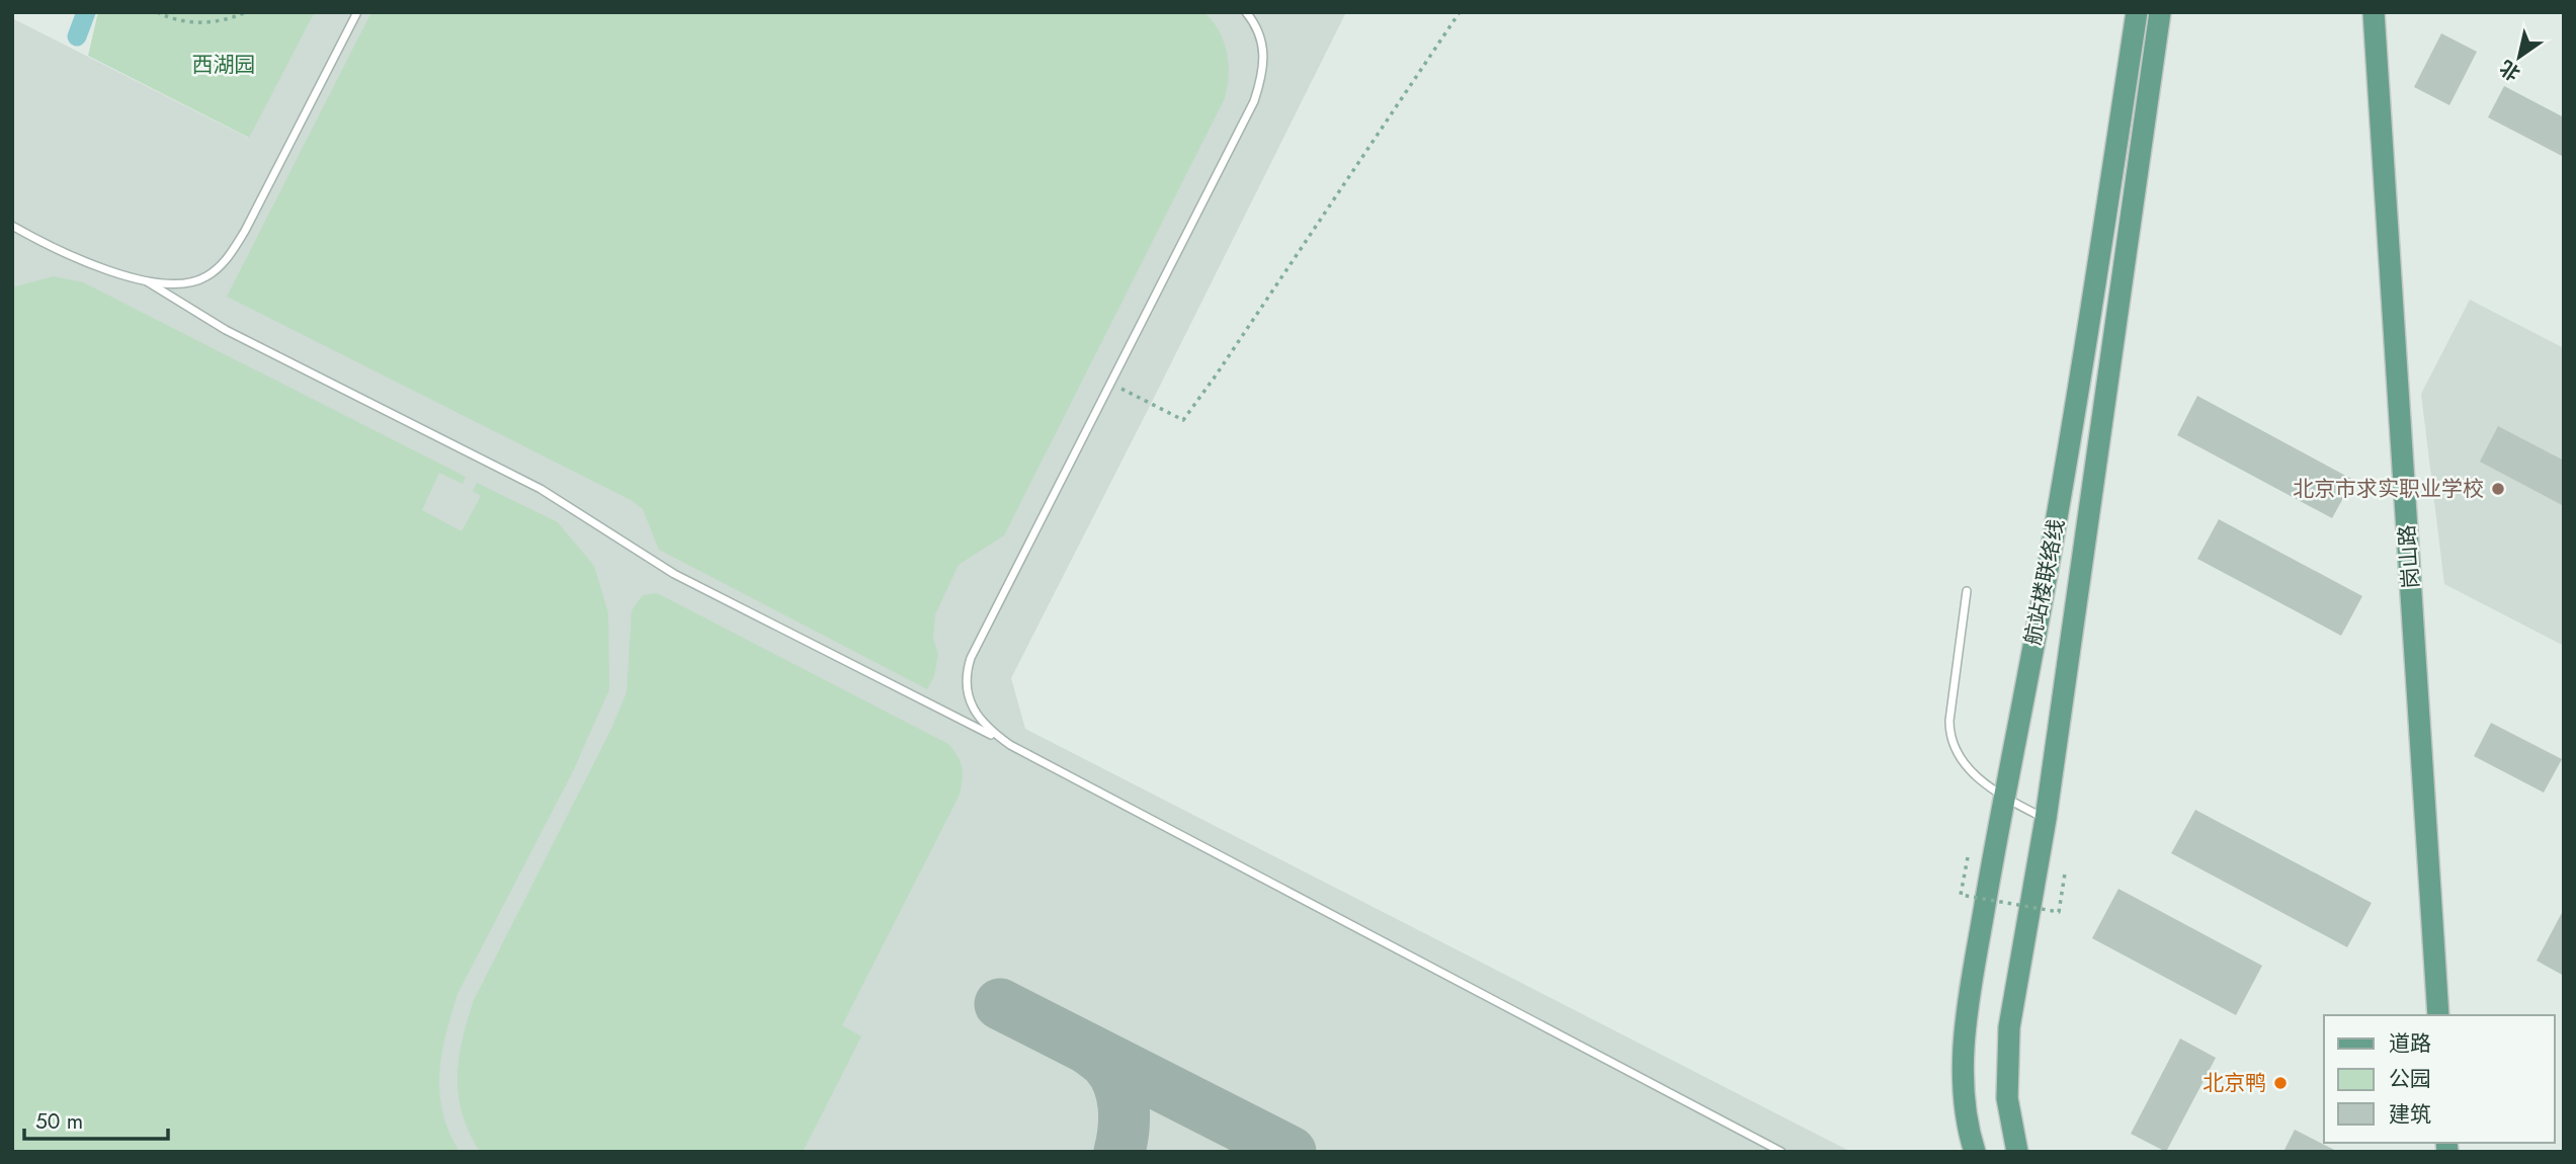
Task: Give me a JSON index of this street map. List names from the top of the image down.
{
  "streets": {
    "main road": ["岗山路", "航站楼联络线"]
  },
  "parks": ["西湖园"],
  "places": ["北京市求实职业学校", "北京鸭"],
  "legend": ["道路", "公园", "建筑"],
  "scale_bar": "50 m",
  "north": "bottom left"
}
